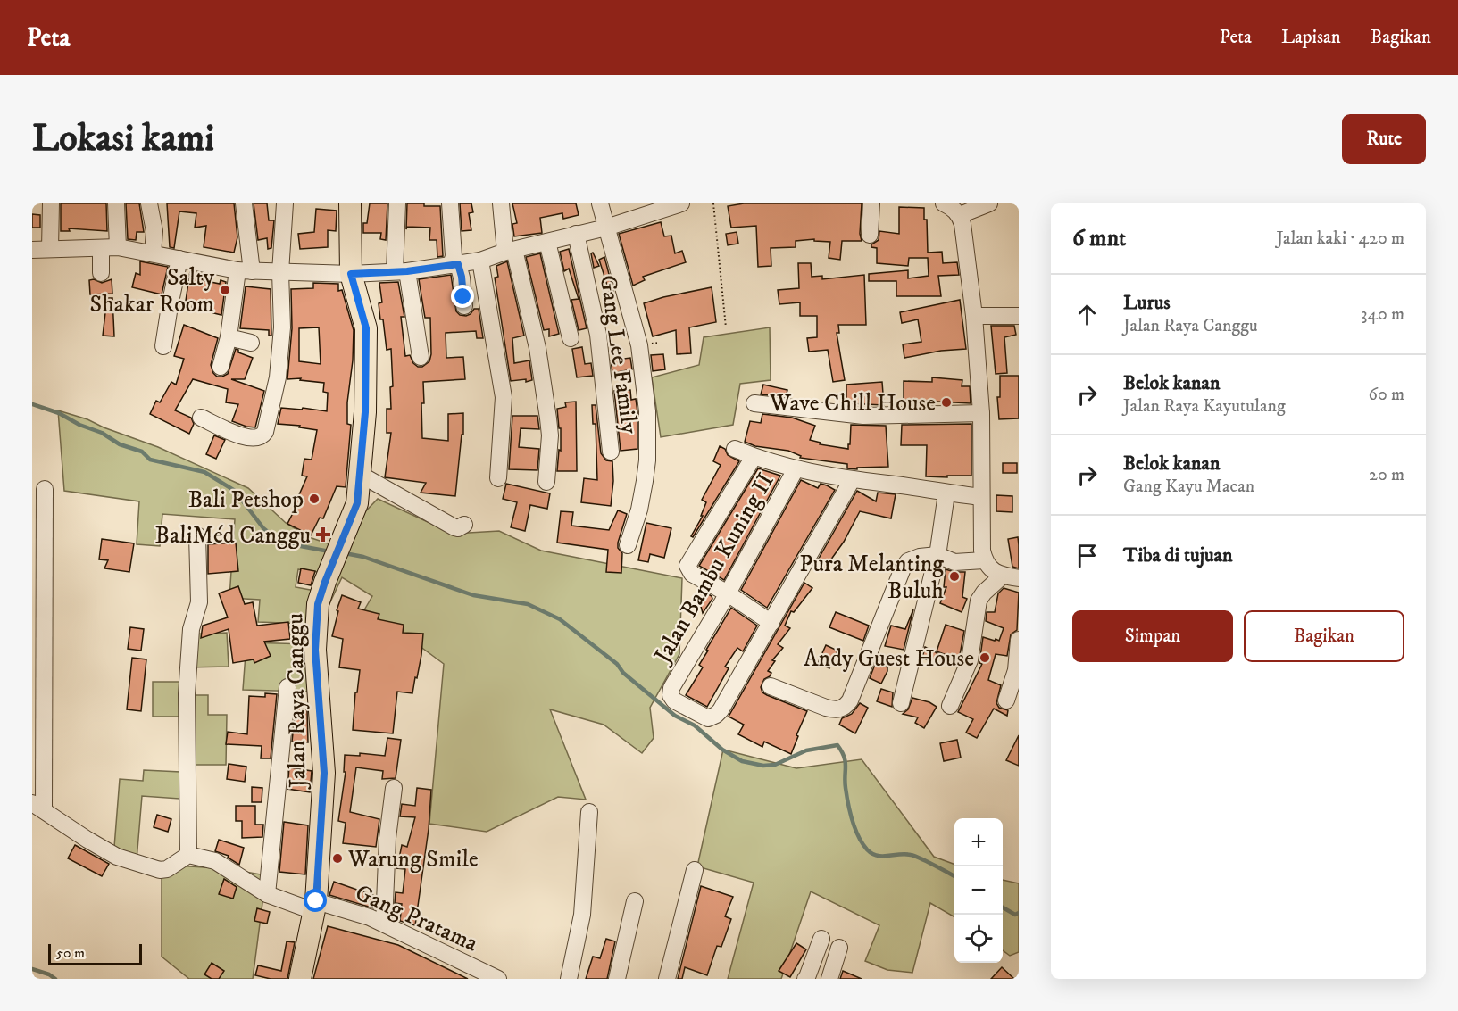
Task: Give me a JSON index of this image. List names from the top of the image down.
{
  "streets": {
    "main road": ["Jalan Raya Canggu"],
    "street": ["Gang Lee Family", "Jalan Bambu Kuning II", "Gang Pratama"]
  },
  "crossings": [
    ["Jalan Raya Canggu", "Gang Pratama"]
  ],
  "places": {
    "other": [
      "Salty Shakar Room",
      "Wave Chill House",
      "Bali Petshop",
      "Pura Melanting Buluh",
      "Andy Guest House",
      "Warung Smile"
    ],
    "health": ["BaliMéd Canggu"]
  },
  "scale_bar": "50 m",
  "page": {
    "header": "Peta",
    "nav": ["Peta", "Lapisan", "Bagikan"],
    "buttons": [
      "Rute",
      ["Simpan", "Bagikan"]
    ],
    "title": "Lokasi kami",
    "heading": ["6 mnt", "Jalan kaki · 420 m"],
    "list": [
      ["Lurus", "Jalan Raya Canggu", "340 m"],
      ["Belok kanan", "Jalan Raya Kayutulang", "60 m"],
      ["Belok kanan", "Gang Kayu Macan", "20 m"],
      "Tiba di tujuan"
    ],
    "map_buttons": ["+", "−"],
    "scale": "50 m"
  }
}
